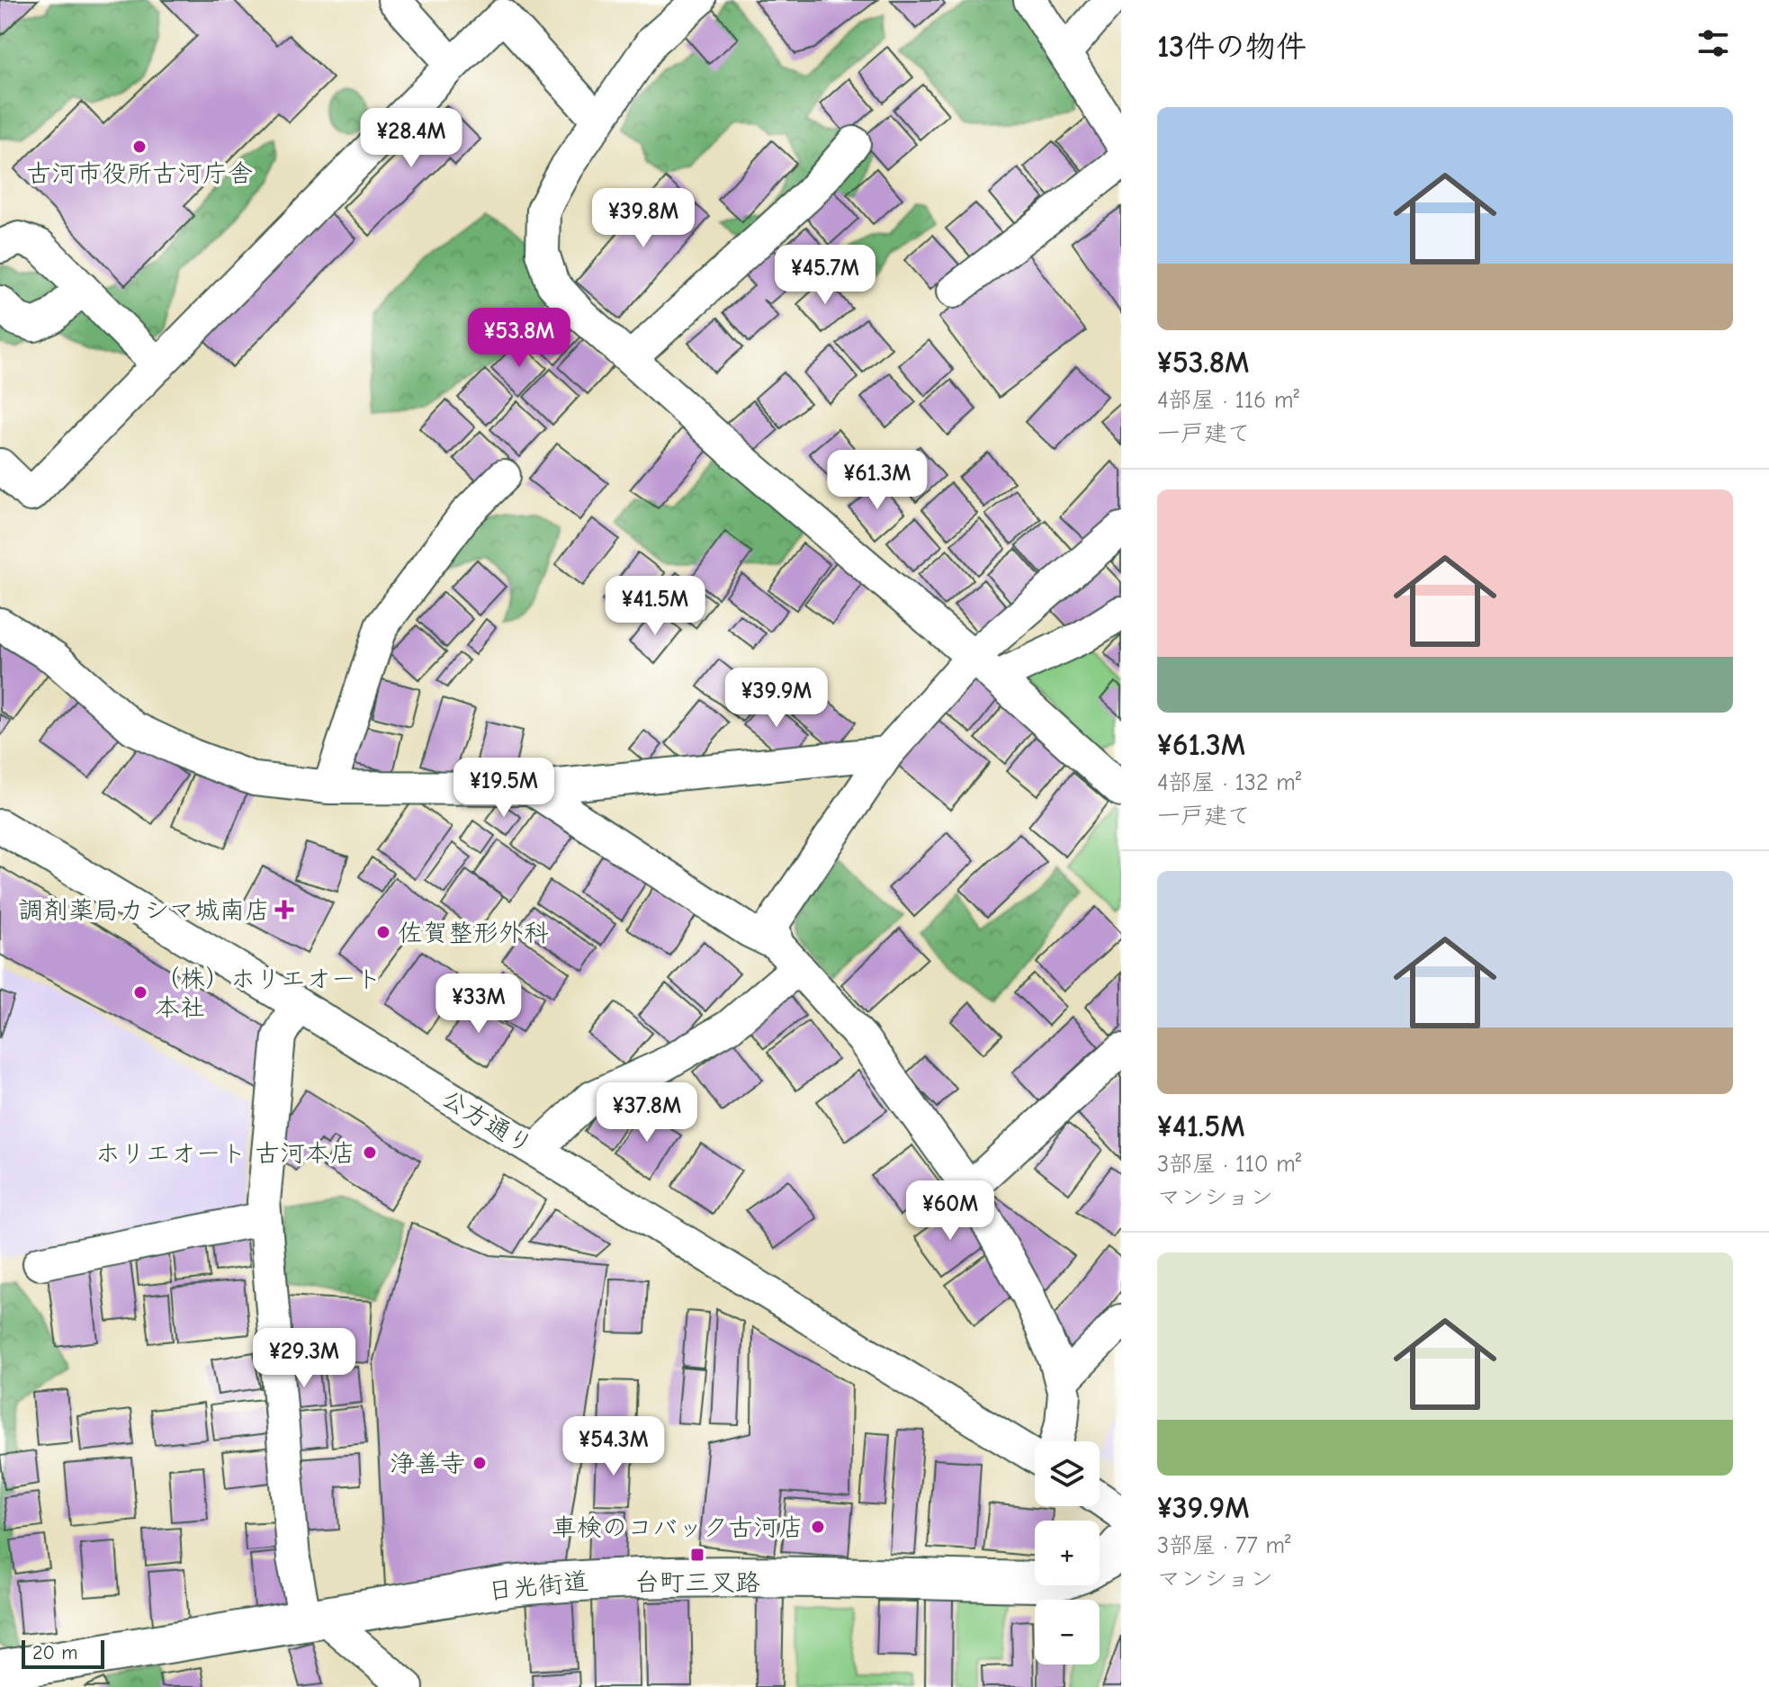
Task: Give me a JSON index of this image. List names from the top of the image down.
{
  "streets": {
    "main road": ["日光街道"],
    "street": ["公方通り"]
  },
  "places": {
    "other": [
      "古河市役所古河庁舎",
      "佐賀整形外科",
      "（株）ホリエオート 本社",
      "ホリエオート 古河本店",
      "浄善寺",
      "車検のコバック古河店"
    ],
    "health": ["調剤薬局カシマ城南店"],
    "transit": ["台町三叉路"]
  },
  "scale_bar": "20 m",
  "page": {
    "heading": "13件の物件",
    "list": [
      {
        "name": "¥53.8M",
        "note": "4部屋 · 116 m² · 一戸建て"
      },
      {
        "name": "¥61.3M",
        "note": "4部屋 · 132 m² · 一戸建て"
      },
      {
        "name": "¥41.5M",
        "note": "3部屋 · 110 m² · マンション"
      },
      {
        "name": "¥39.9M",
        "note": "3部屋 · 77 m² · マンション"
      }
    ],
    "price": [
      "¥28.4M",
      "¥39.8M",
      "¥45.7M",
      "¥53.8M",
      "¥61.3M",
      "¥41.5M",
      "¥39.9M",
      "¥19.5M",
      "¥33M",
      "¥37.8M",
      "¥60M",
      "¥29.3M",
      "¥54.3M"
    ],
    "map_buttons": ["+", "−"],
    "scale": "20 m"
  }
}
